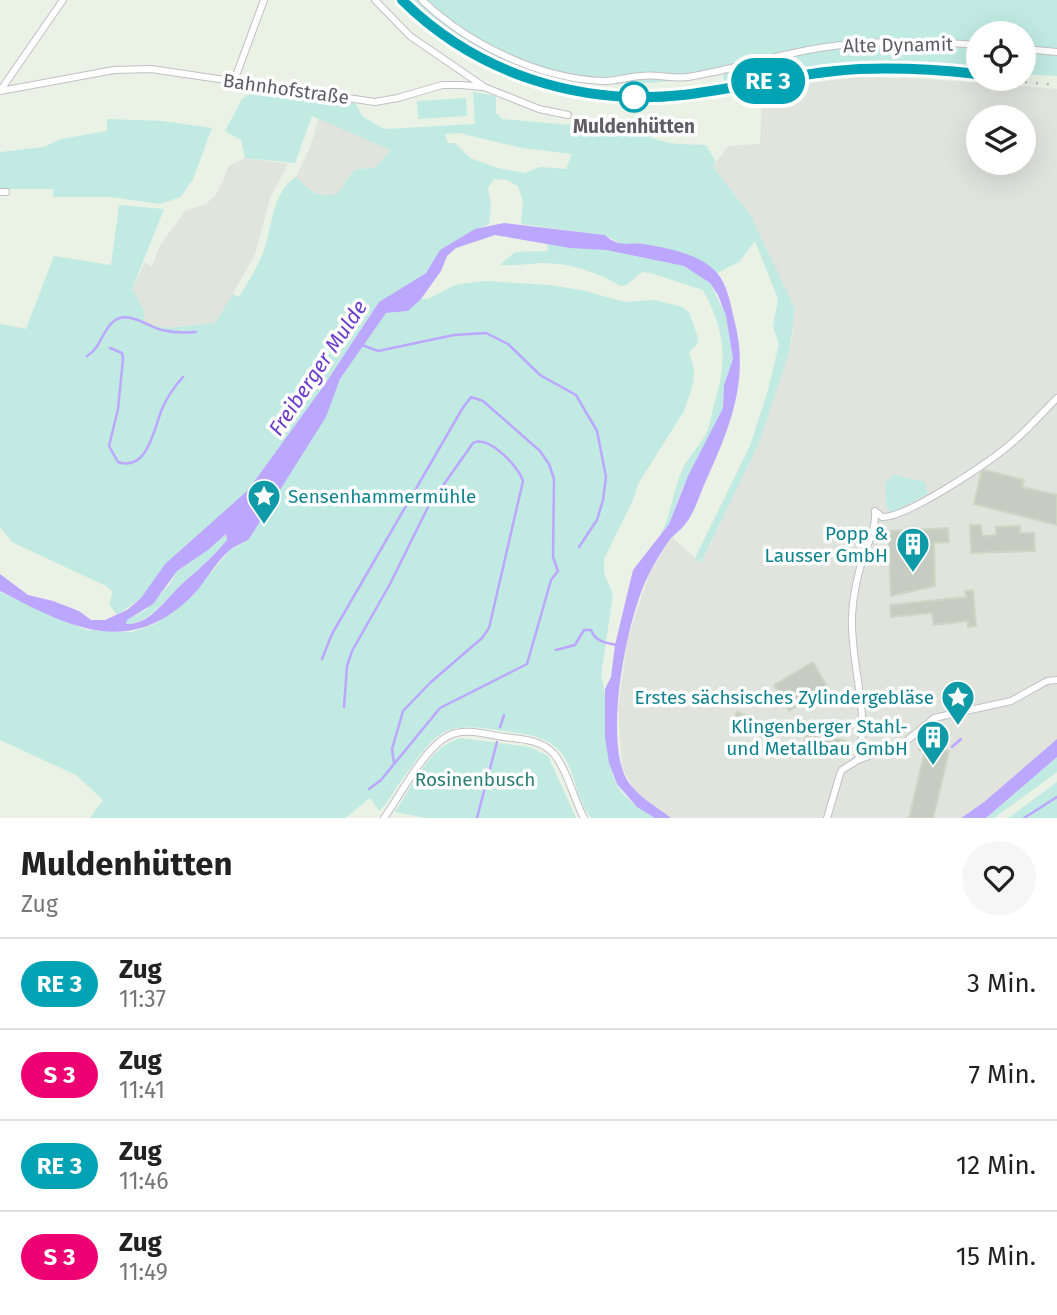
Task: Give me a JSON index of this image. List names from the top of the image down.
{
  "streets": {
    "street": ["Alte Dynamit", "Bahnhofstraße"]
  },
  "water": ["Freiberger Mulde"],
  "parks": ["Rosinenbusch"],
  "places": {
    "other": ["Muldenhütten"],
    "place": ["Sensenhammermühle", "Erstes sächsisches Zylindergebläse"],
    "building": ["Popp & Lausser GmbH", "Klingenberger Stahl- und Metallbau GmbH"]
  },
  "page": {
    "on_map": "RE 3",
    "heading": ["Muldenhütten", "Zug"],
    "list": [
      {
        "mark": "RE 3",
        "name": "Zug",
        "note": "11:37",
        "value": "3 Min."
      },
      {
        "mark": "S 3",
        "name": "Zug",
        "note": "11:41",
        "value": "7 Min."
      },
      {
        "mark": "RE 3",
        "name": "Zug",
        "note": "11:46",
        "value": "12 Min."
      },
      {
        "mark": "S 3",
        "name": "Zug",
        "note": "11:49",
        "value": "15 Min."
      }
    ]
  }
}
